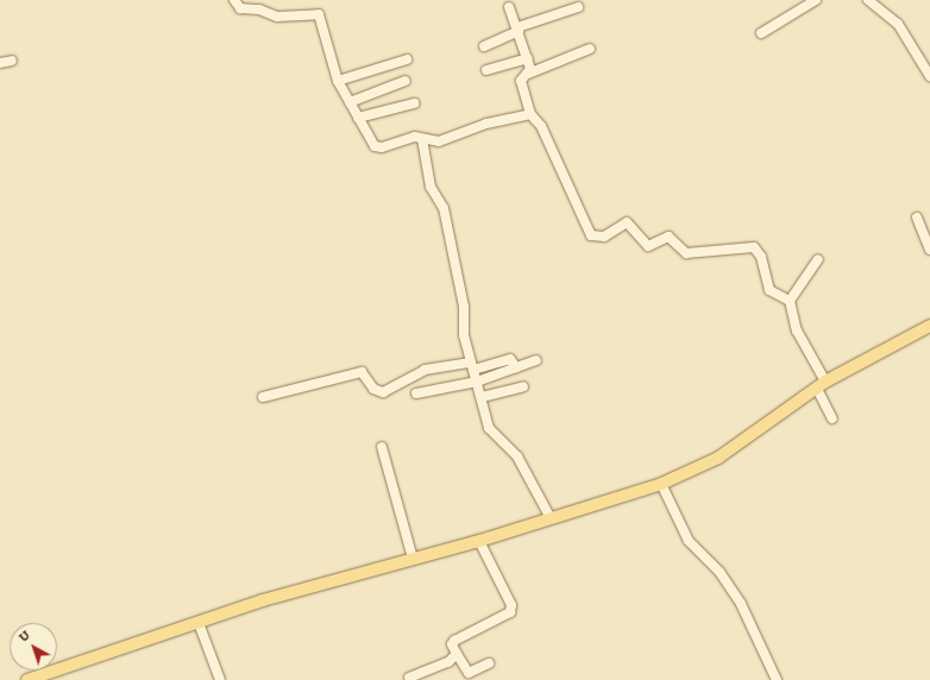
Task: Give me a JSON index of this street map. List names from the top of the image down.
{
  "north": "top left"
}
